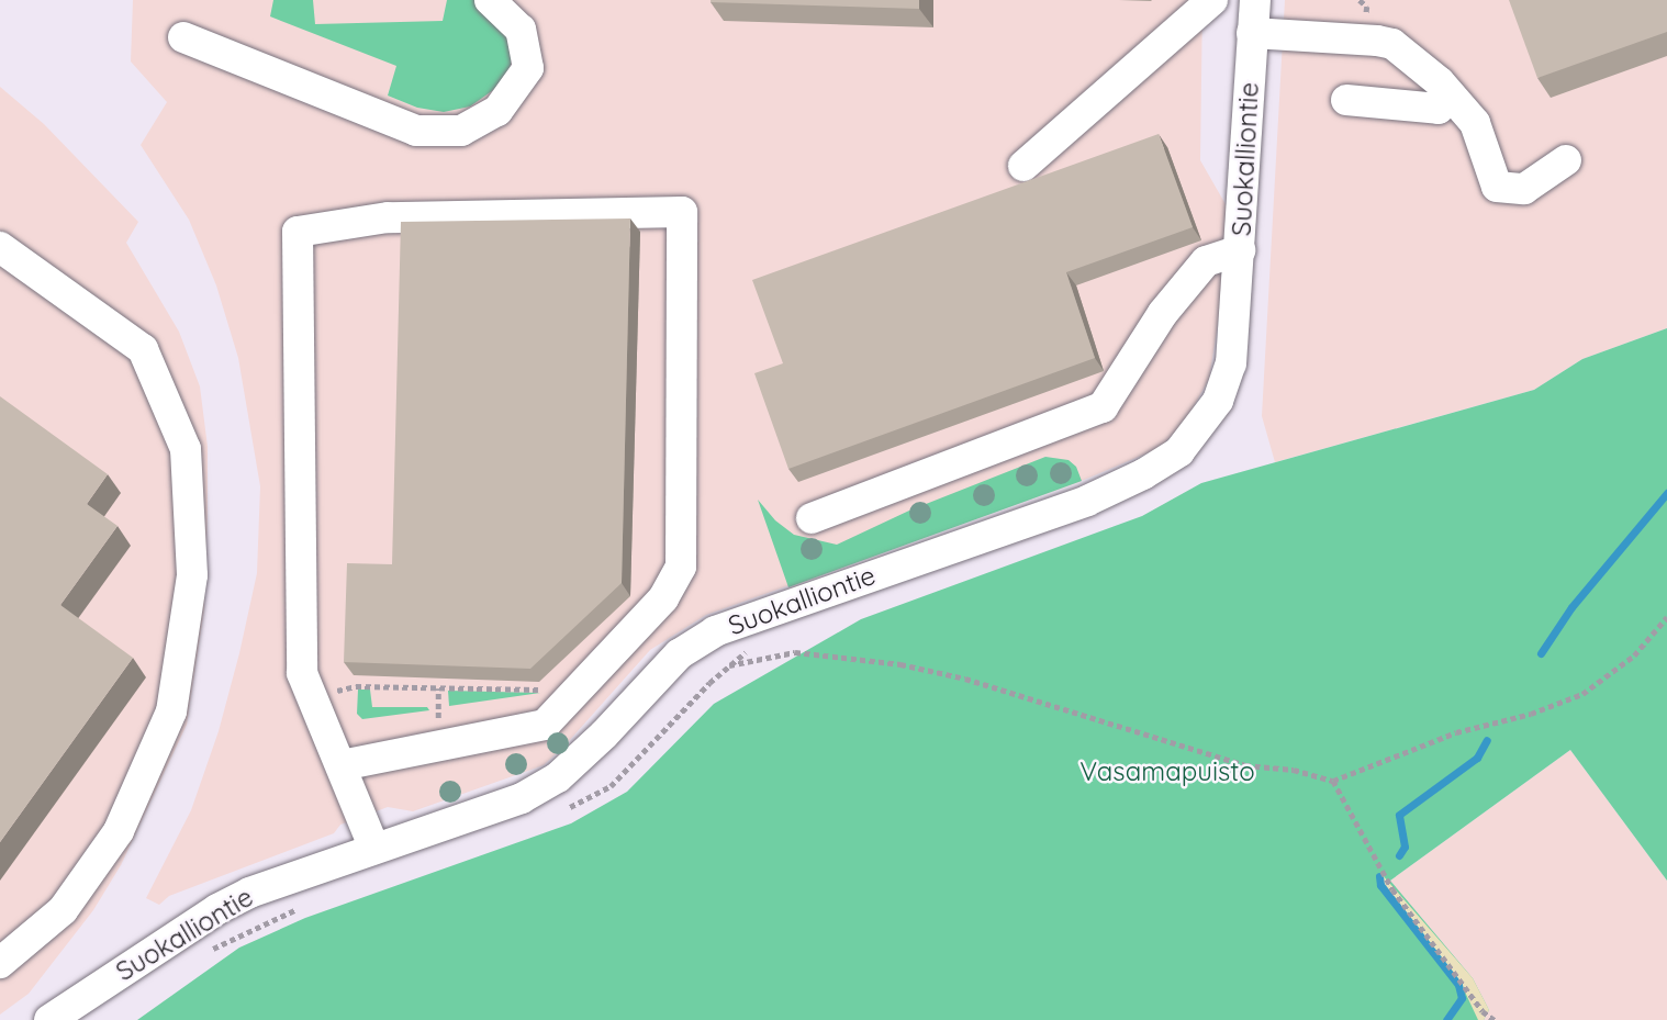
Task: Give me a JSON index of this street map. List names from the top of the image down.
{
  "streets": {
    "street": ["Suokalliontie"]
  },
  "parks": ["Vasamapuisto"]
}
